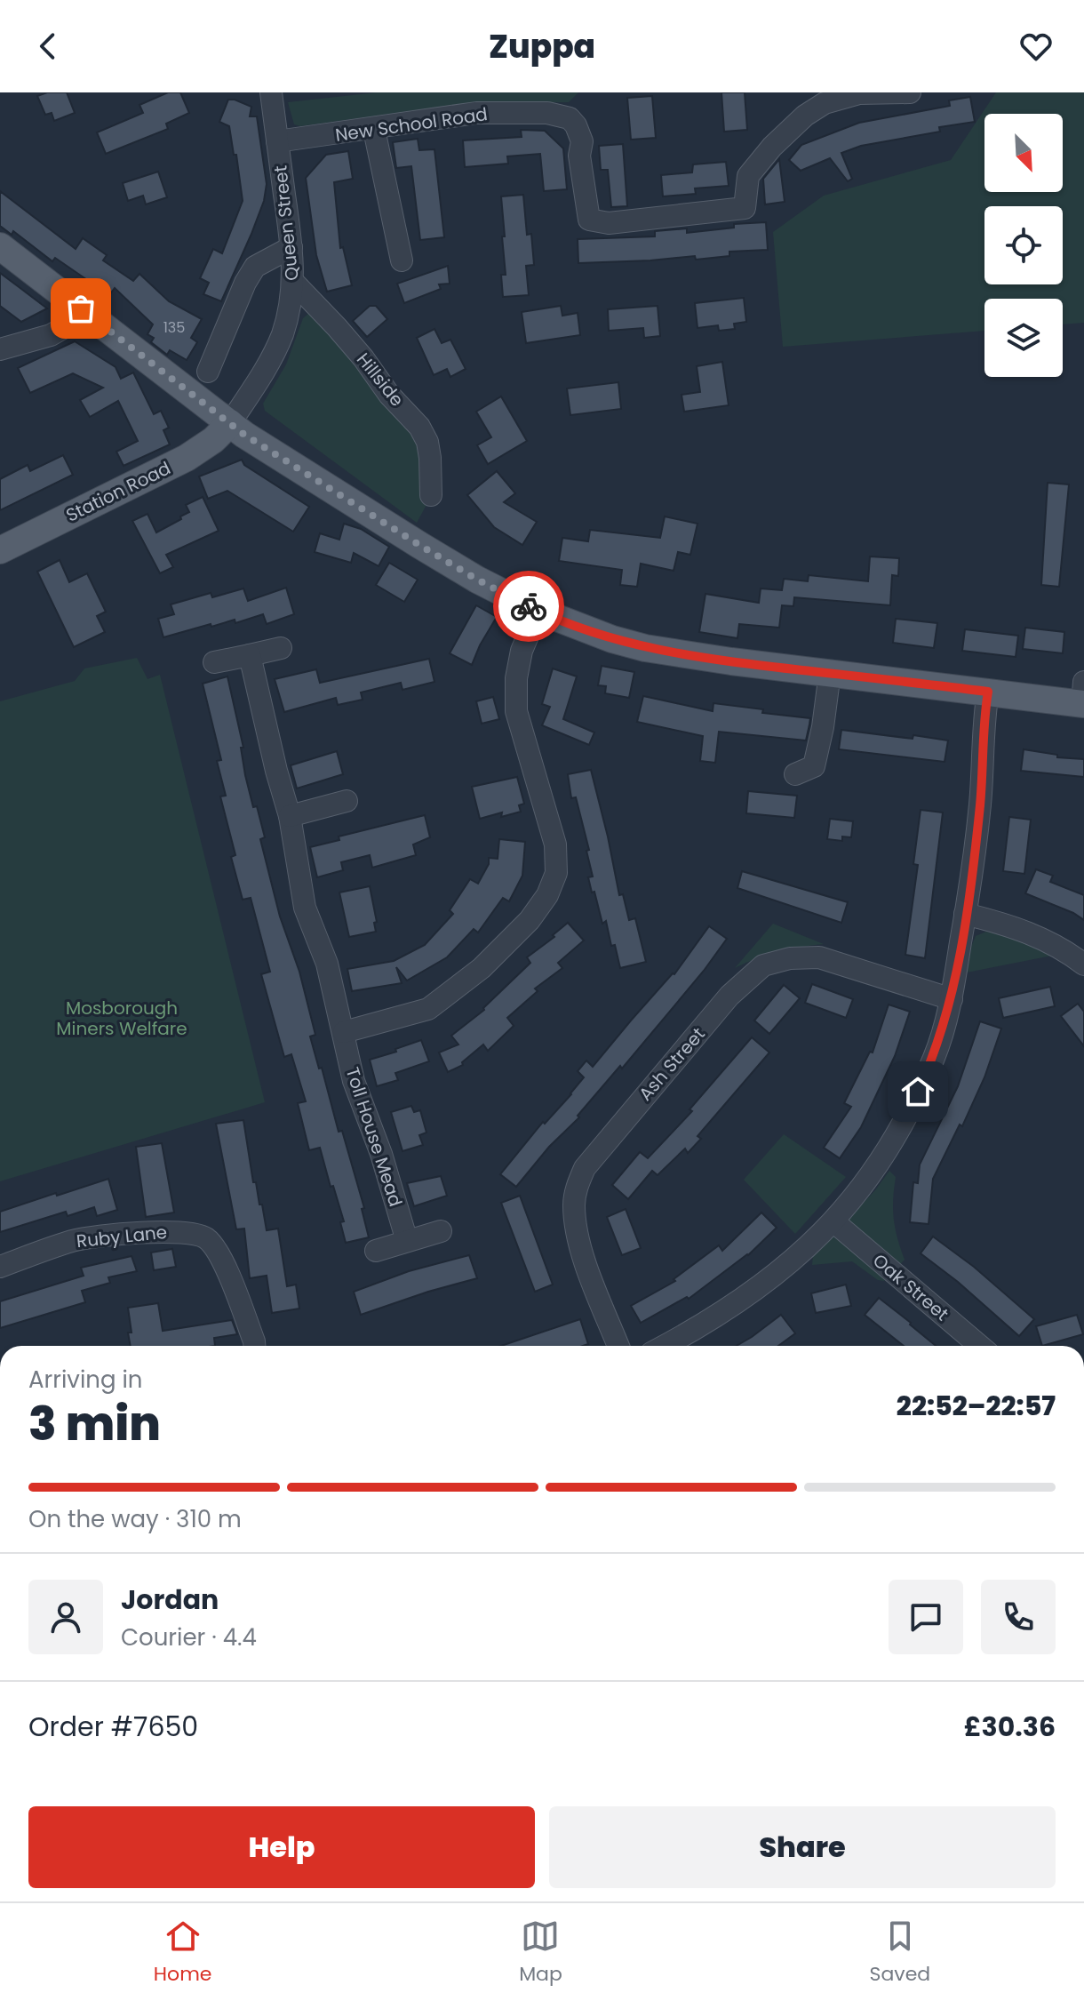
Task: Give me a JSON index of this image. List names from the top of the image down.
{
  "streets": {
    "main road": ["Station Road"],
    "street": [
      "New School Road",
      "Queen Street",
      "Hillside",
      "Ash Street",
      "Toll House Mead",
      "Ruby Lane",
      "Oak Street"
    ]
  },
  "crossings": [
    ["New School Road", "Queen Street"],
    ["Queen Street", "Hillside"],
    ["Queen Street", "Station Road"]
  ],
  "parks": ["Mosborough Miners Welfare"],
  "house_numbers": ["135"],
  "north": "bottom right",
  "page": {
    "header": "Zuppa",
    "heading": ["3 min", "Arriving in", "22:52–22:57"],
    "panel": [
      "Jordan",
      "Courier · 4.4",
      "Order #7650",
      "£30.36"
    ],
    "bar": "On the way · 310 m",
    "buttons": ["Help", "Share"],
    "tabs": ["Home", "Map", "Saved"]
  }
}
